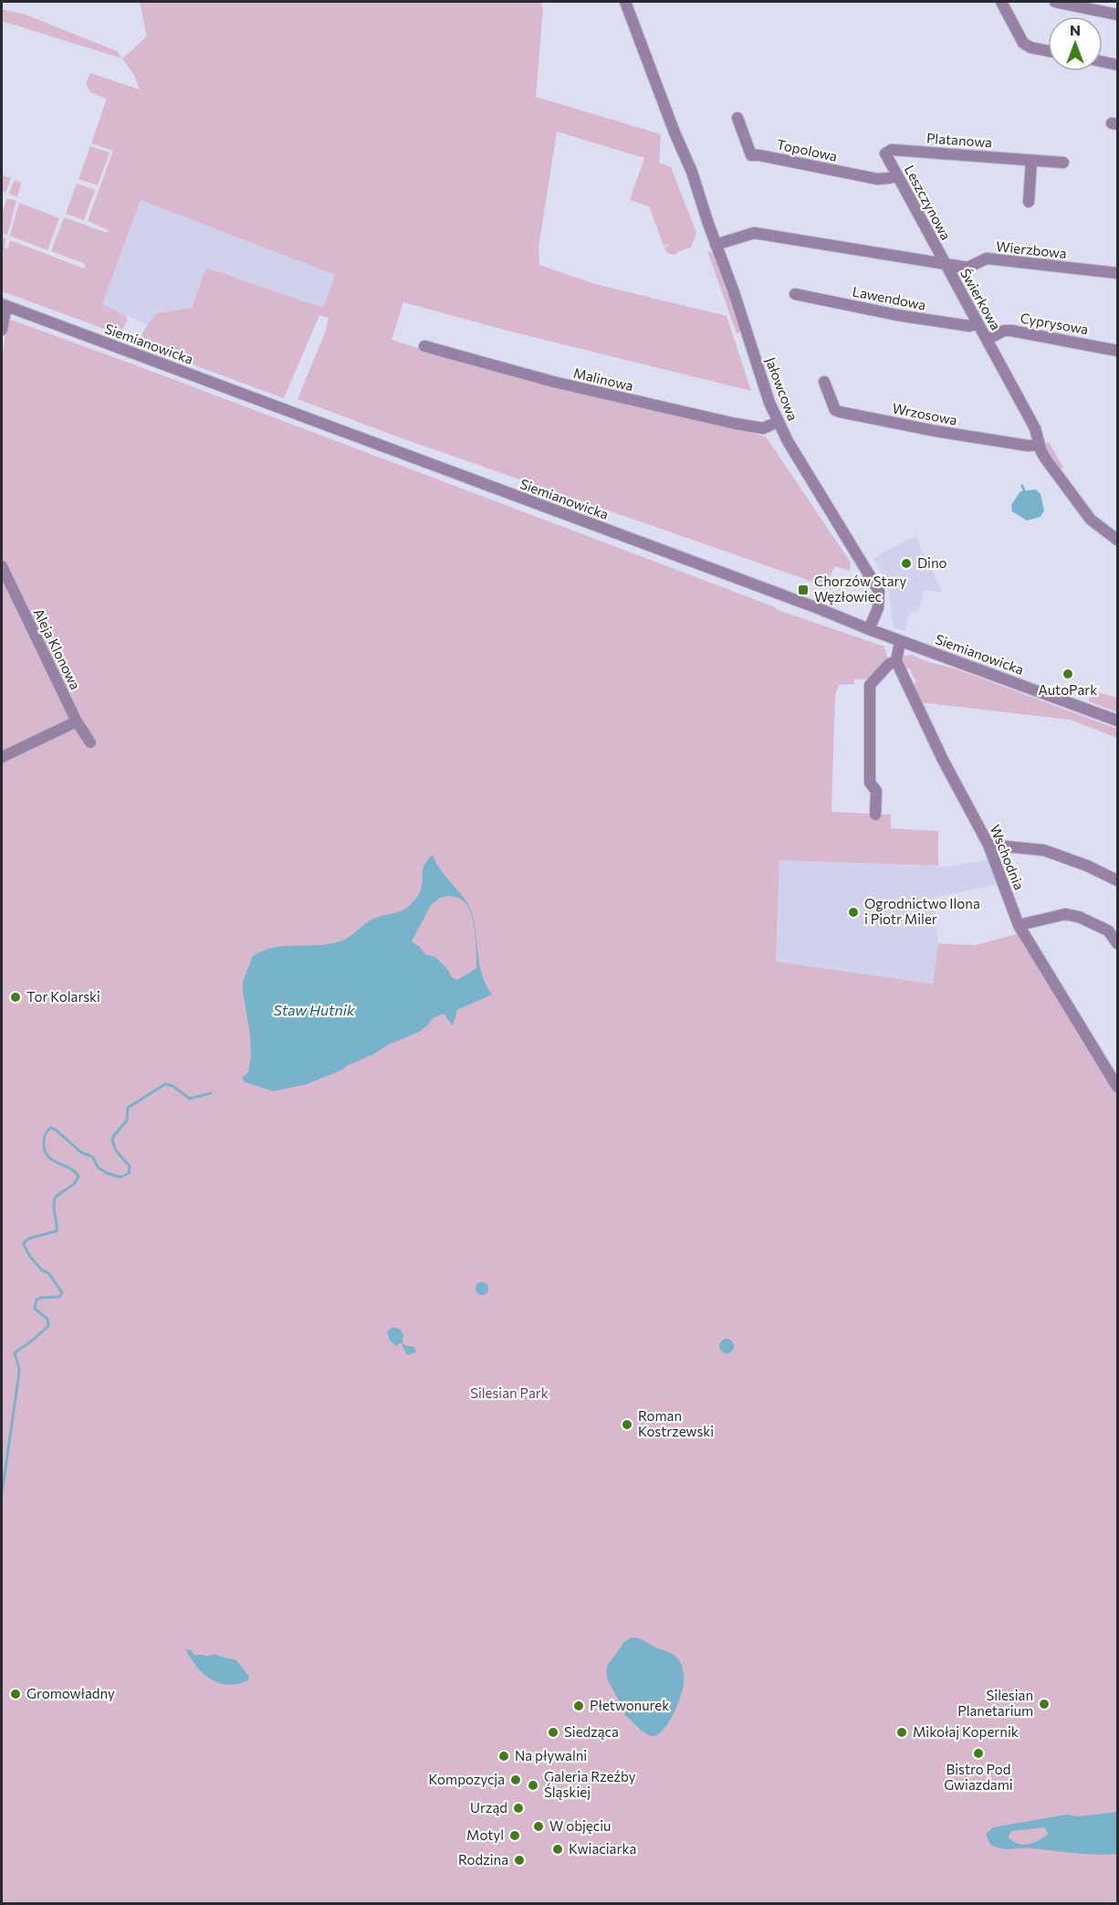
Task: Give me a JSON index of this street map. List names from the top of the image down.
{
  "streets": {
    "street": [
      "Platanowa",
      "Topolowa",
      "Leszczynowa",
      "Wierzbowa",
      "Lawendowa",
      "Świerkowa",
      "Cyprysowa",
      "Siemianowicka",
      "Malinowa",
      "Jałowcowa",
      "Wrzosowa",
      "Aleja Klonowa",
      "Wschodnia"
    ]
  },
  "crossings": [
    ["Platanowa", "Leszczynowa"],
    ["Topolowa", "Leszczynowa"],
    ["Leszczynowa", "Wierzbowa"],
    ["Leszczynowa", "Świerkowa"],
    ["Wierzbowa", "Świerkowa"],
    ["Lawendowa", "Świerkowa"],
    ["Świerkowa", "Cyprysowa"],
    ["Świerkowa", "Jałowcowa"],
    ["Świerkowa", "Wrzosowa"],
    ["Siemianowicka", "Jałowcowa"],
    ["Malinowa", "Jałowcowa"]
  ],
  "water": ["Staw Hutnik"],
  "parks": ["Silesian Park"],
  "places": {
    "other": [
      "Dino",
      "AutoPark",
      "Ogrodnictwo Ilona i Piotr Miler",
      "Tor Kolarski",
      "Roman Kostrzewski",
      "Gromowładny",
      "Silesian Planetarium",
      "Płetwonurek",
      "Siedząca",
      "Mikołaj Kopernik",
      "Bistro Pod Gwiazdami",
      "Na pływalni",
      "Kompozycja",
      "Galeria Rzeźby Śląskiej",
      "Urząd",
      "W objęciu",
      "Motyl",
      "Kwiaciarka",
      "Rodzina"
    ],
    "transit": ["Chorzów Stary Węzłowiec"]
  },
  "north": "top"
}
